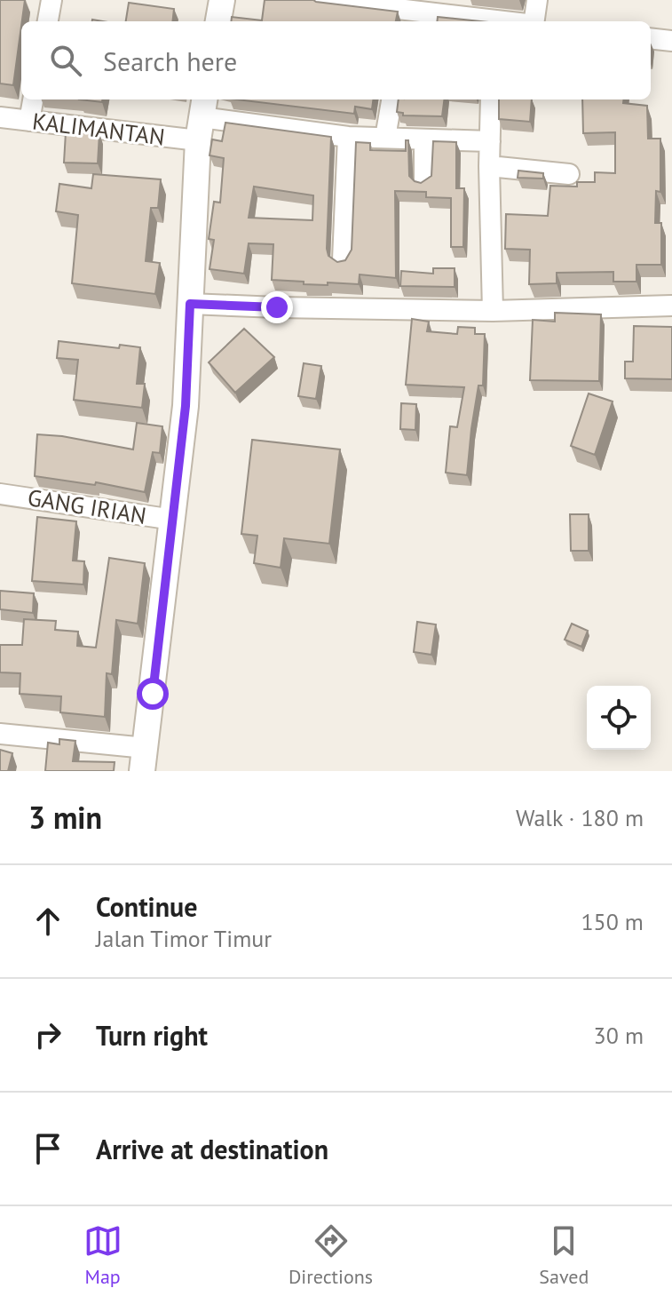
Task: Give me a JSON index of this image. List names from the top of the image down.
{
  "streets": {
    "street": ["KALIMANTAN", "GANG IRIAN"]
  },
  "page": {
    "search": "Search here",
    "heading": ["3 min", "Walk · 180 m"],
    "list": [
      ["Continue", "Jalan Timor Timur", "150 m"],
      ["Turn right", "30 m"],
      "Arrive at destination"
    ],
    "nav": ["Map", "Directions", "Saved"]
  }
}
